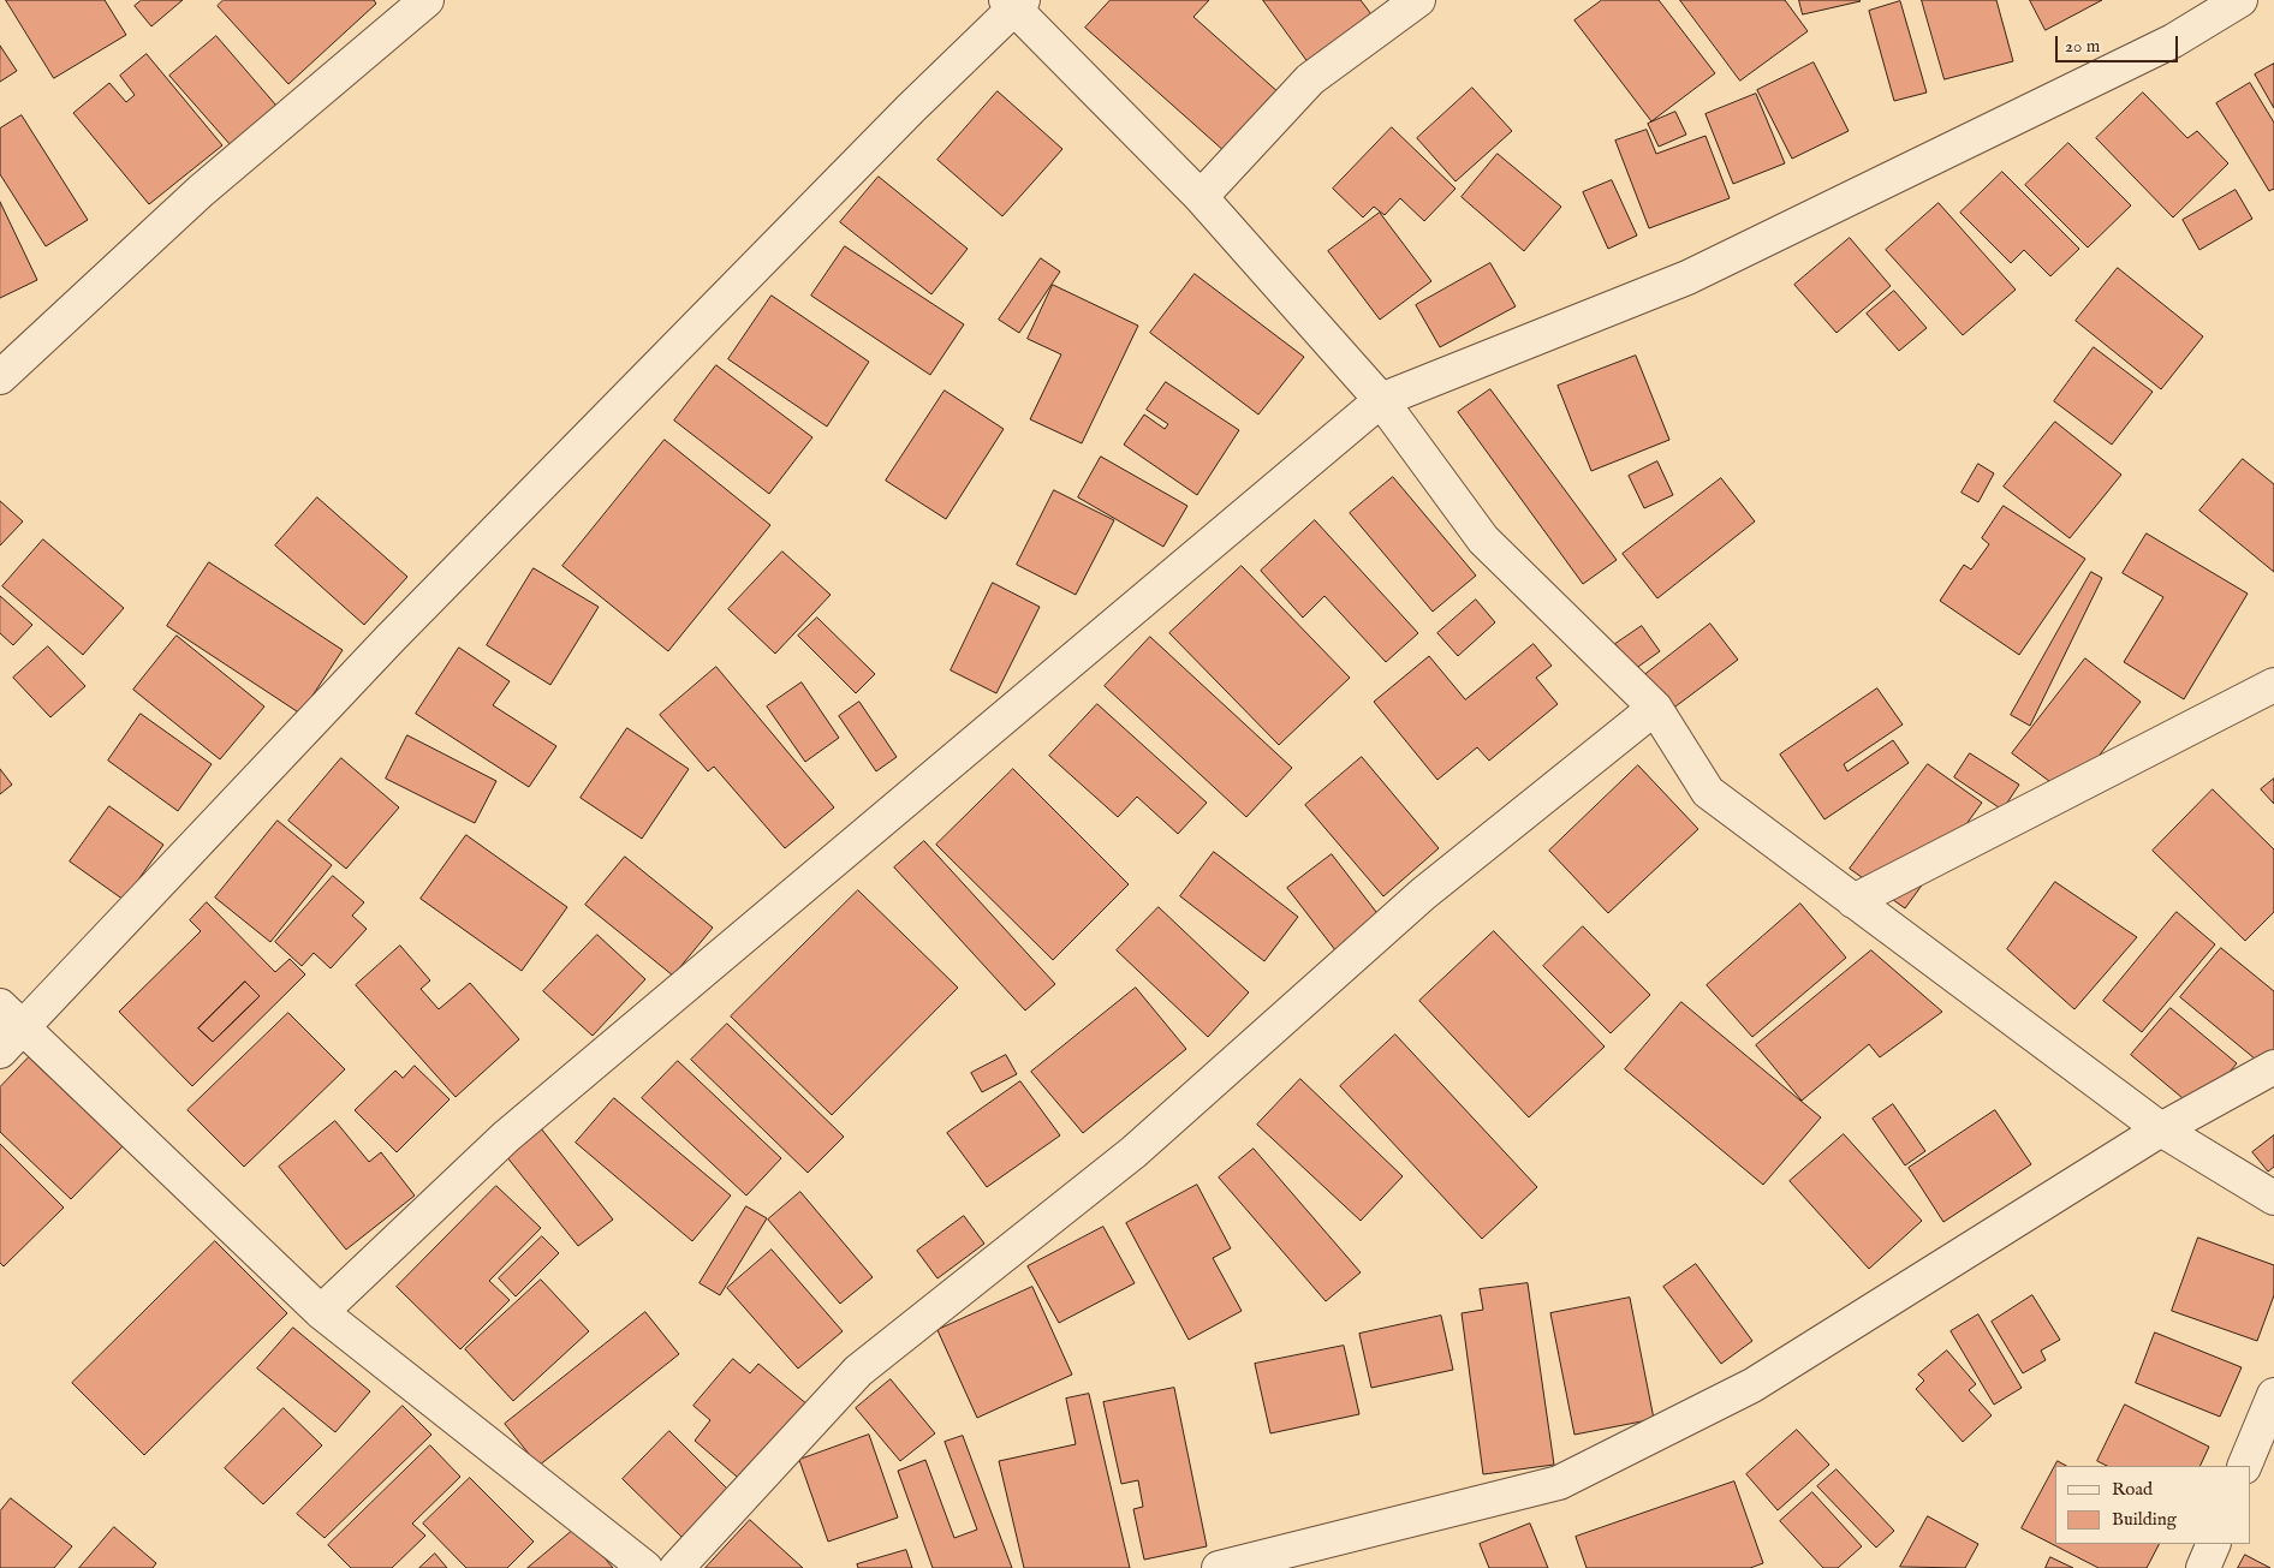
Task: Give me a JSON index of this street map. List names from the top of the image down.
{
  "legend": ["Road", "Building"],
  "scale_bar": "20 m"
}
